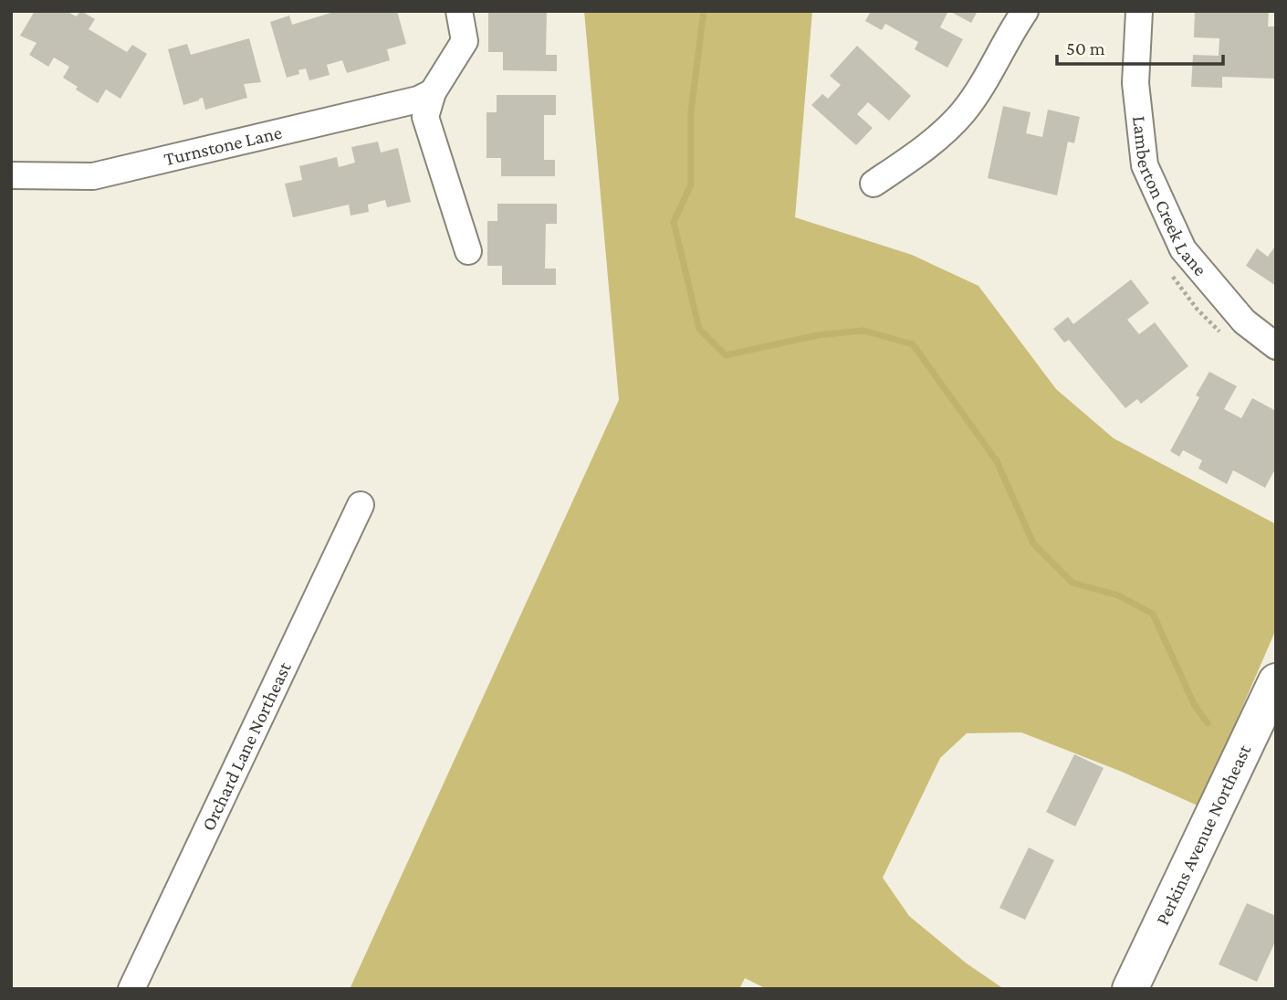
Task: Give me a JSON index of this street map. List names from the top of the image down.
{
  "streets": {
    "street": [
      "Turnstone Lane",
      "Lamberton Creek Lane",
      "Orchard Lane Northeast",
      "Perkins Avenue Northeast"
    ]
  },
  "scale_bar": "50 m"
}
